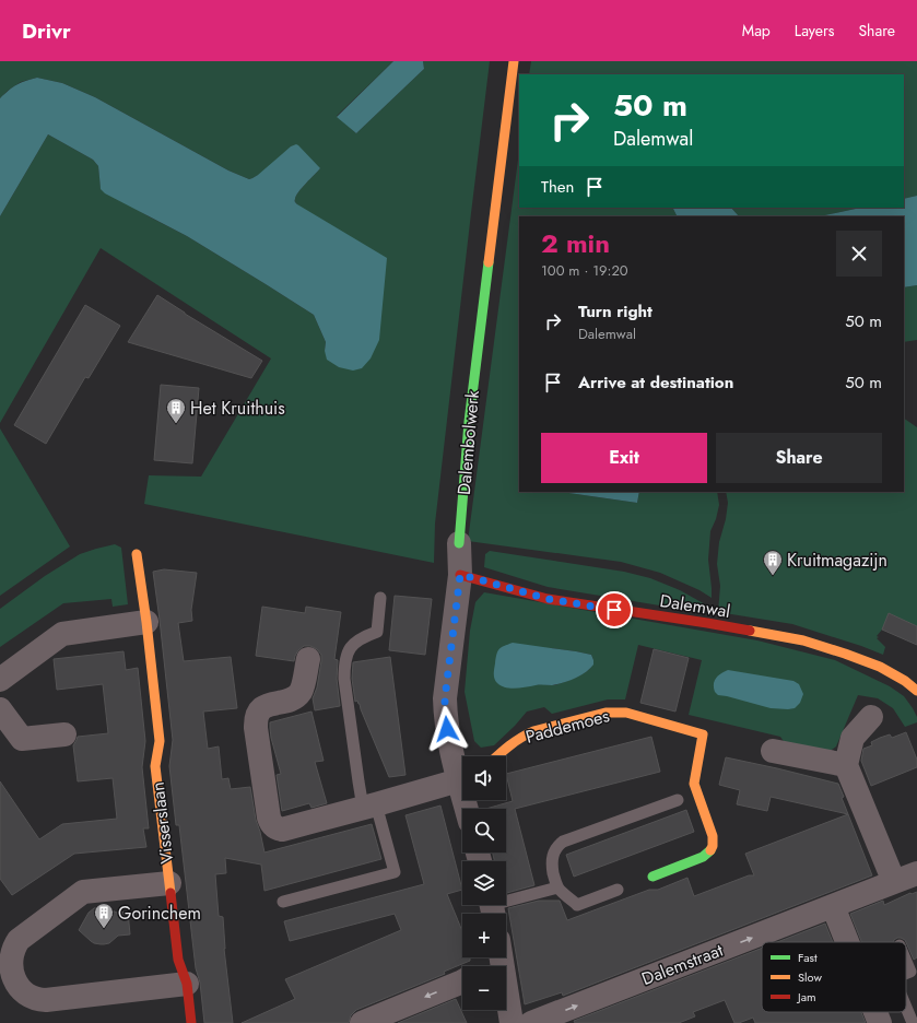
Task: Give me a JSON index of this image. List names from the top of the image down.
{
  "streets": {
    "street": [
      "Dalembolwerk",
      "Dalemwal",
      "Paddemoes",
      "Visserslaan",
      "Dalemstraat"
    ]
  },
  "crossings": [
    ["Dalembolwerk", "Dalemwal"]
  ],
  "one_way": ["Dalemstraat"],
  "places": {
    "building": ["Het Kruithuis", "Kruitmagazijn", "Gorinchem"]
  },
  "legend": ["Fast", "Slow", "Jam"],
  "page": {
    "header": "Drivr",
    "nav": ["Map", "Layers", "Share"],
    "turn": ["50 m", "Dalemwal"],
    "then": "Then",
    "heading": ["2 min", "100 m · 19:20"],
    "list": [
      {
        "name": "Turn right",
        "note": "Dalemwal",
        "value": "50 m"
      },
      {
        "name": "Arrive at destination",
        "value": "50 m"
      }
    ],
    "buttons": ["Exit", "Share"],
    "map_buttons": ["+", "−"]
  }
}
